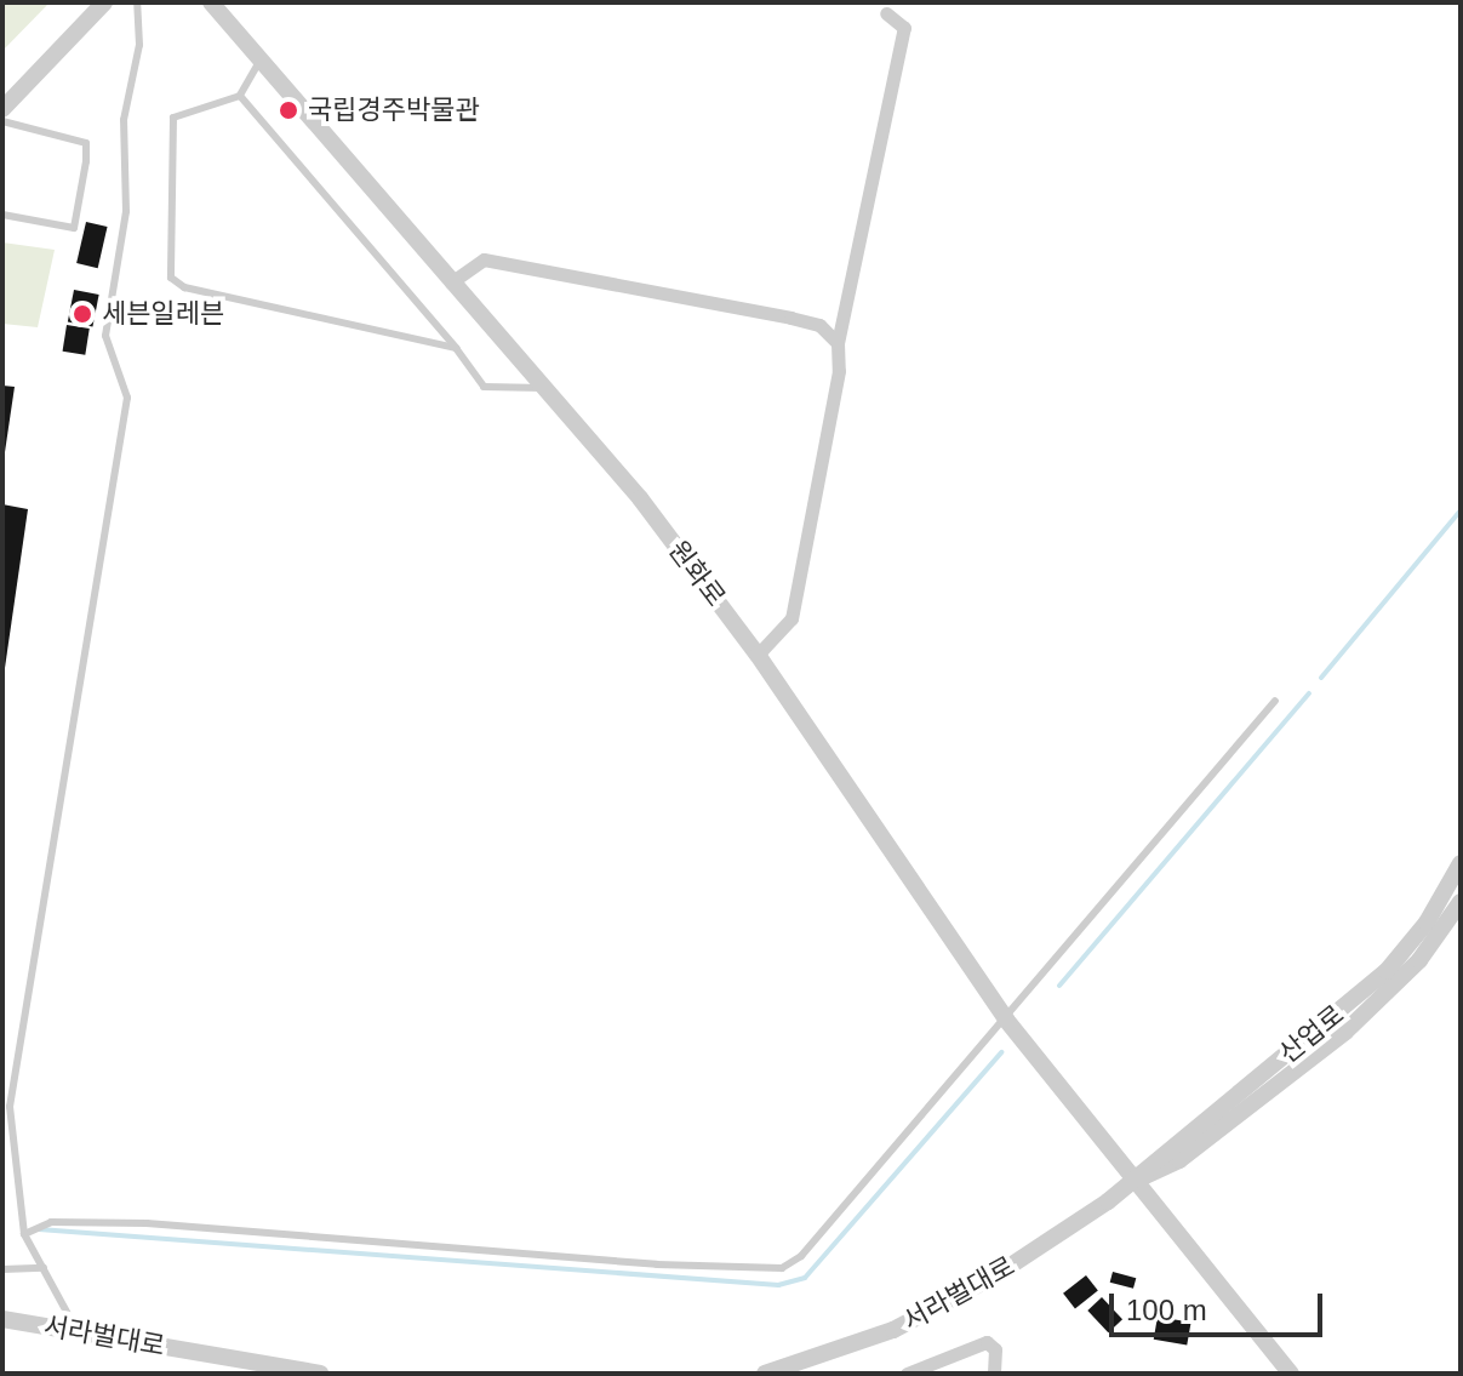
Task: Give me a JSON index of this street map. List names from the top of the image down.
{
  "streets": {
    "street": ["원화로", "산업로", "서라벌대로"]
  },
  "crossings": [
    ["원화로", "산업로"],
    ["원화로", "서라벌대로"],
    ["산업로", "서라벌대로"]
  ],
  "places": ["국립경주박물관", "세븐일레븐"],
  "scale_bar": "100 m"
}
